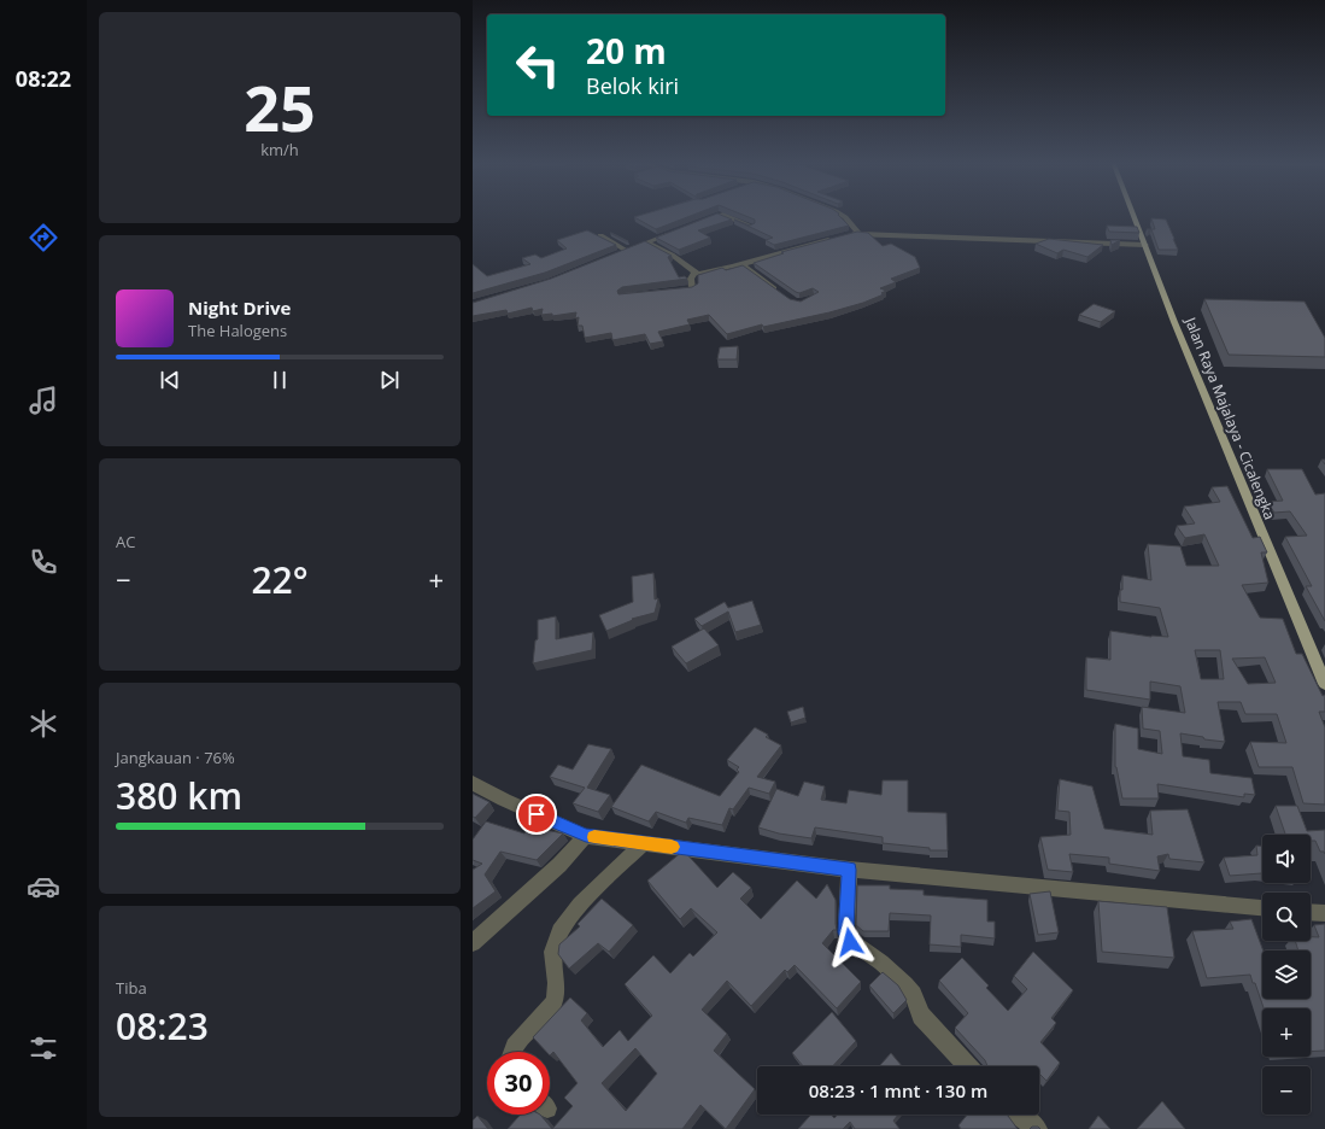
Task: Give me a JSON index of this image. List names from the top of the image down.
{
  "streets": {
    "main road": ["Jalan Raya Majalaya - Cicalengka"]
  },
  "page": {
    "tabs": "08:22",
    "tile": [
      ["25", "km/h"],
      "AC",
      ["Jangkauan · 76%", "380 km"],
      ["Tiba", "08:23"]
    ],
    "turn": ["20 m", "Belok kiri"],
    "song": ["Night Drive", "The Halogens"],
    "heat": ["−", "22°", "+"],
    "map_buttons": ["+", "−"],
    "limit": "30",
    "trip": "08:23 · 1 mnt · 130 m"
  }
}
